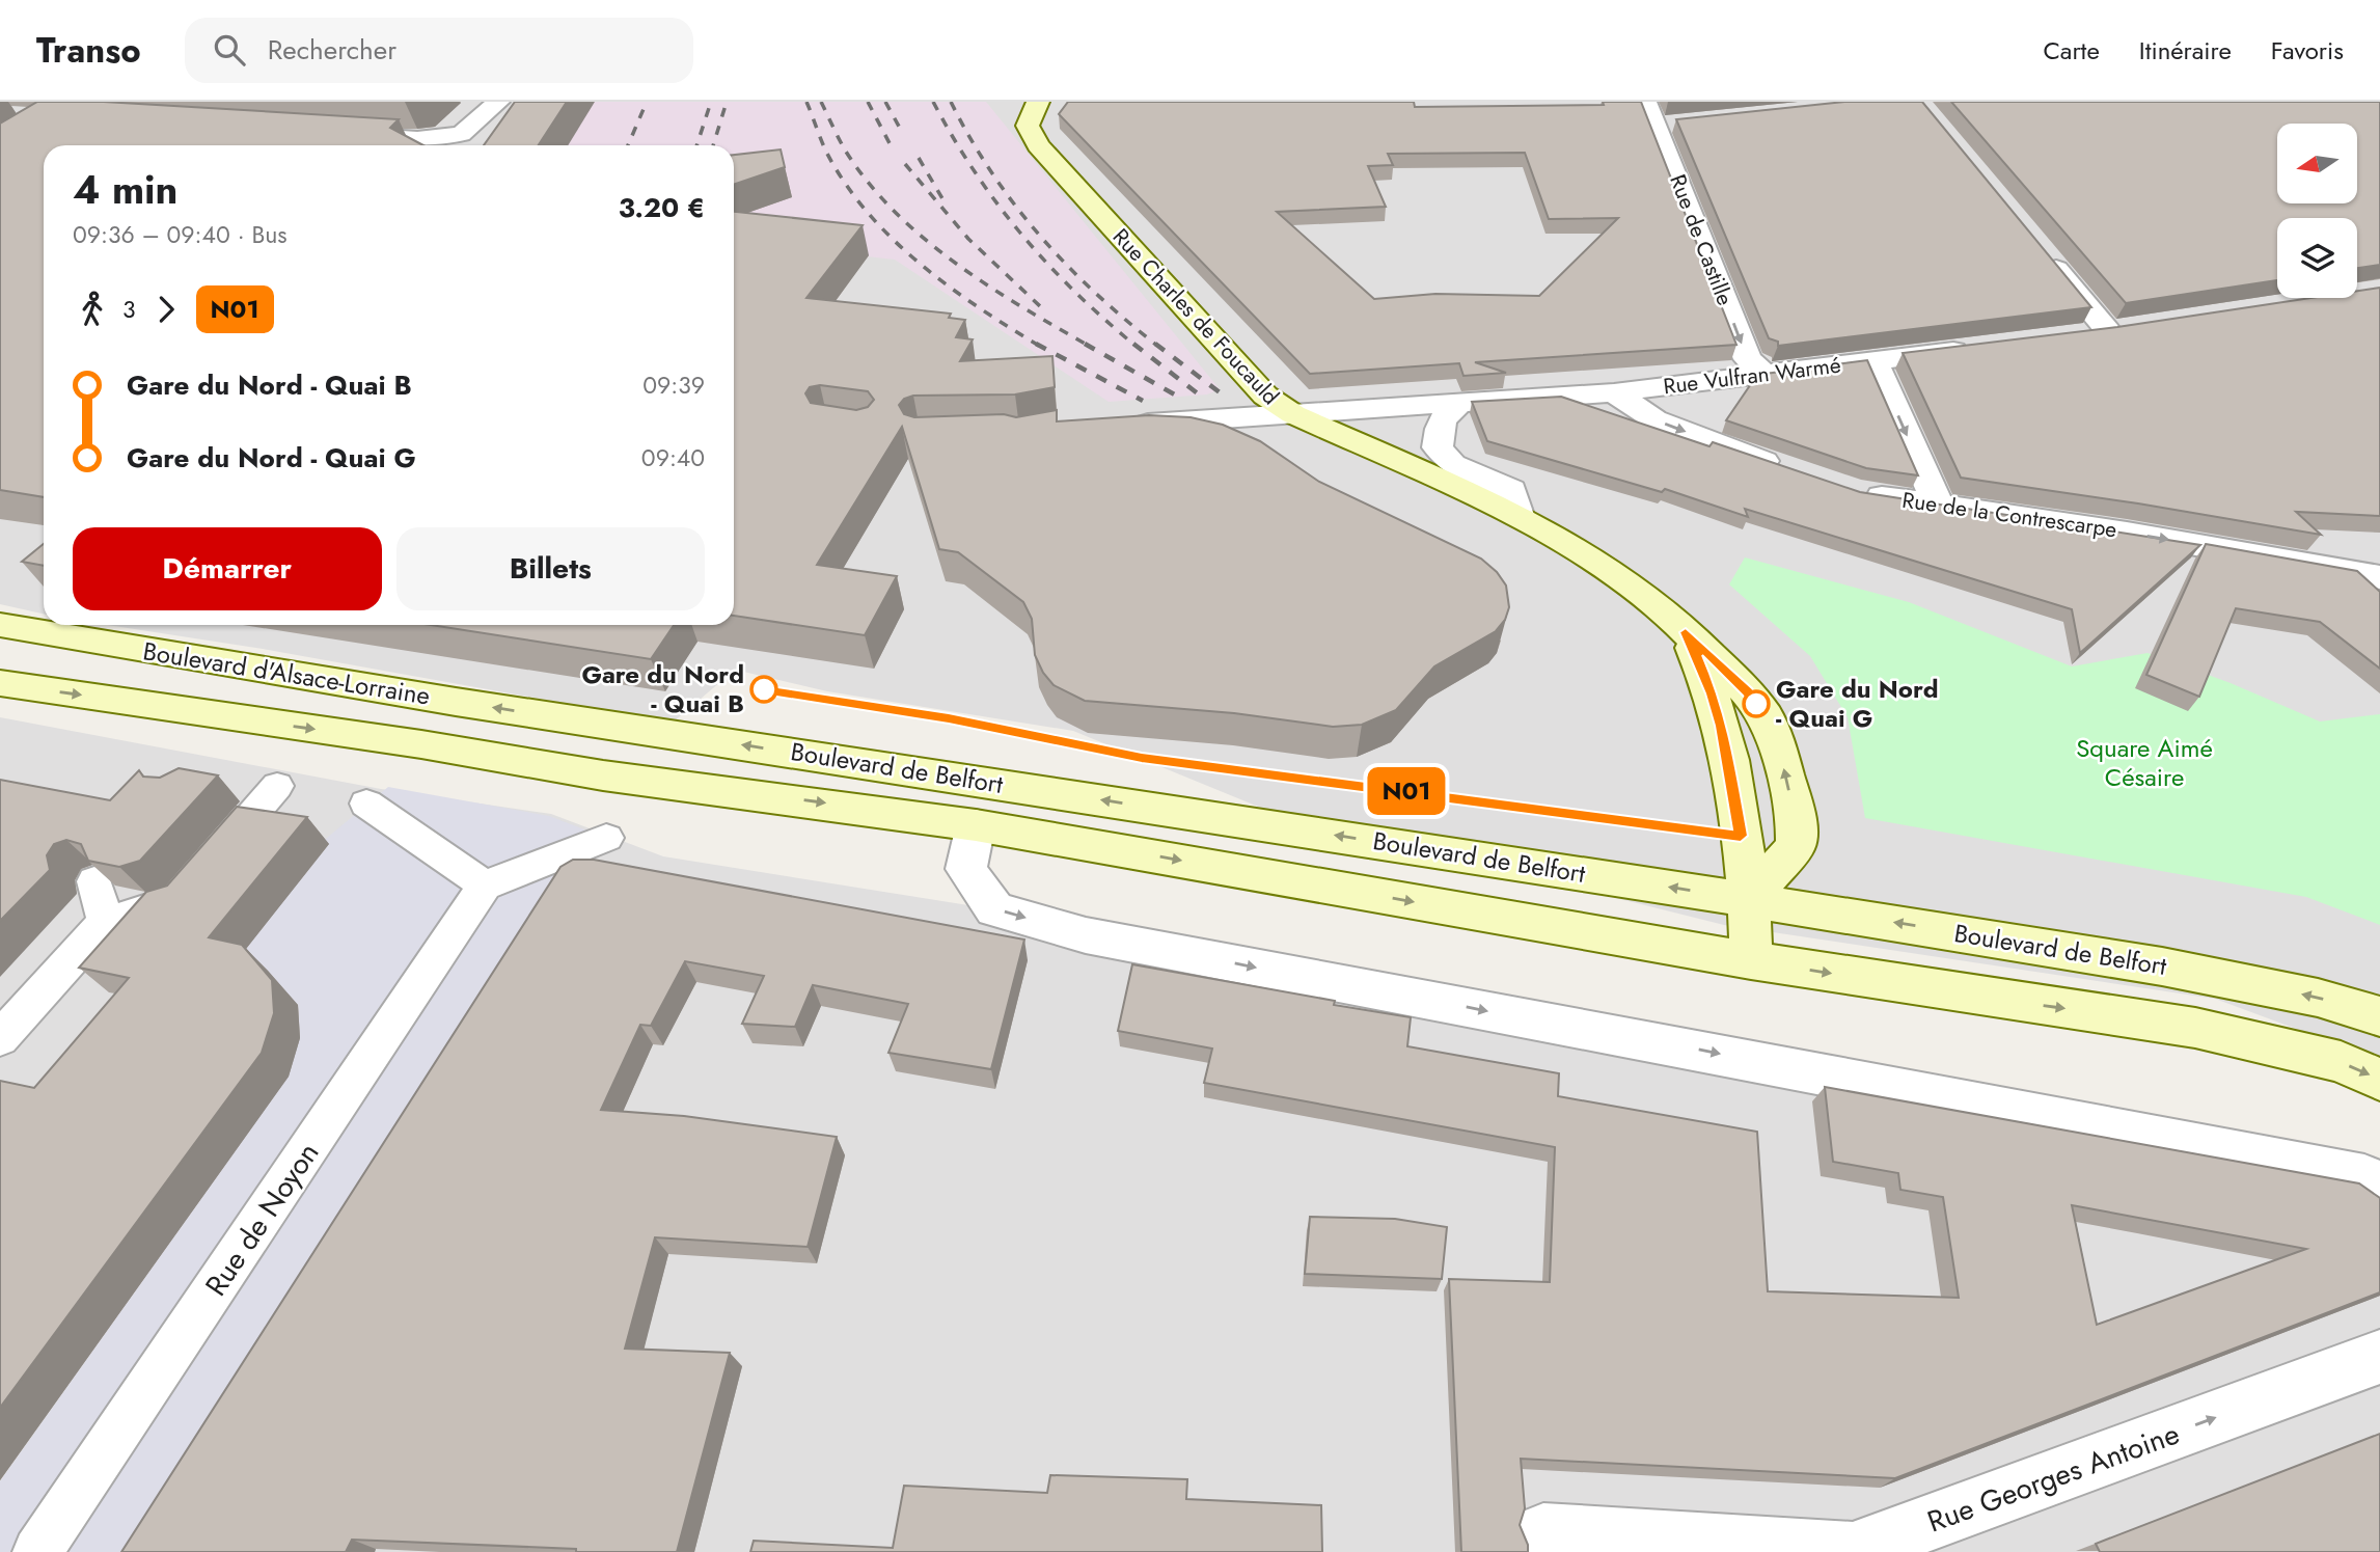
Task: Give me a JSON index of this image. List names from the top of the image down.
{
  "streets": {
    "main road": ["Rue Charles de Foucauld", "Boulevard d'Alsace-Lorraine", "Boulevard de Belfort"],
    "street": [
      "Rue de Castille",
      "Rue Vulfran Warmé",
      "Rue de la Contrescarpe",
      "Rue de Noyon",
      "Rue Georges Antoine"
    ]
  },
  "crossings": [
    ["Rue de Castille", "Rue Vulfran Warmé"],
    ["Rue Charles de Foucauld", "Rue Vulfran Warmé"],
    ["Rue Charles de Foucauld", "Boulevard de Belfort"],
    ["Boulevard d'Alsace-Lorraine", "Boulevard de Belfort"]
  ],
  "one_way": ["Rue de Castille", "Rue de la Contrescarpe", "Rue Georges Antoine"],
  "parks": ["Square Aimé Césaire"],
  "places": ["Gare du Nord - Quai B", "Gare du Nord - Quai G"],
  "lines": ["bus line N01"],
  "north": "left",
  "page": {
    "header": "Transo",
    "search": "Rechercher",
    "nav": ["Carte", "Itinéraire", "Favoris"],
    "on_map": "N01",
    "heading": ["4 min", "09:36 – 09:40 · Bus", "3.20 €"],
    "legs": ["3", "N01"],
    "list": [
      {
        "name": "Gare du Nord - Quai B",
        "value": "09:39"
      },
      {
        "name": "Gare du Nord - Quai G",
        "value": "09:40"
      }
    ],
    "buttons": ["Démarrer", "Billets"]
  }
}
